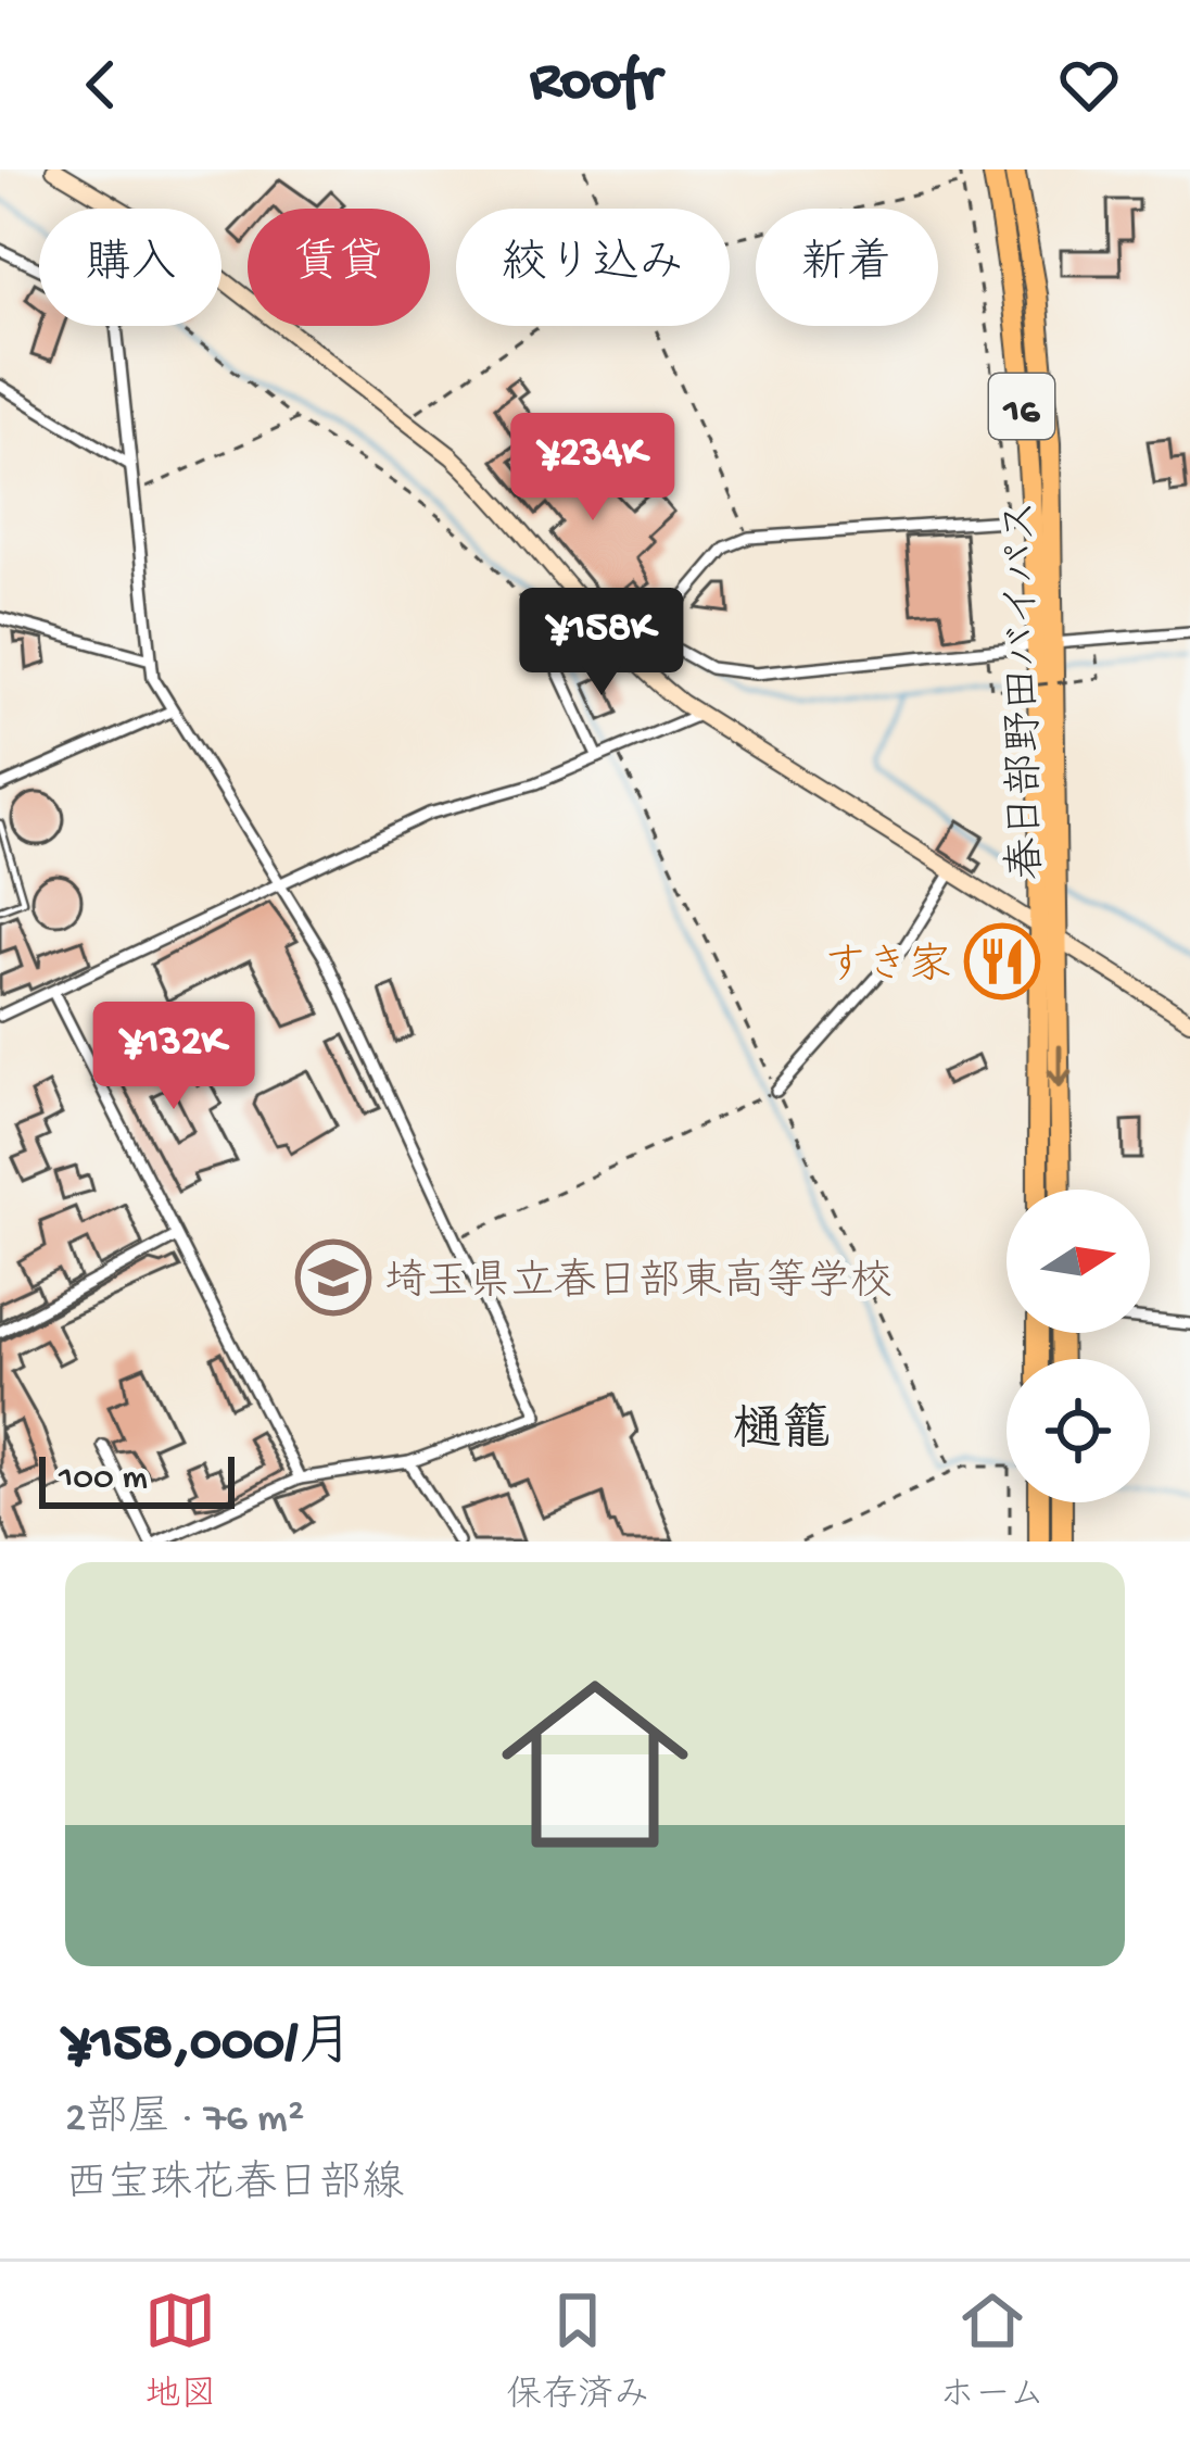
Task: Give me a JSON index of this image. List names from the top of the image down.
{
  "streets": {
    "highway": ["16", "春日部野田バイパス"]
  },
  "districts": ["樋籠"],
  "places": {
    "restaurant": ["すき家"],
    "school or university": ["埼玉県立春日部東高等学校"]
  },
  "scale_bar": "100 m",
  "north": "right",
  "page": {
    "header": "Roofr",
    "chip": [
      "購入",
      "賃貸",
      "絞り込み",
      "新着"
    ],
    "price": ["¥234K", "¥158K", "¥132K"],
    "scale": "100 m",
    "list": [
      {
        "name": "¥158,000/月",
        "note": "2部屋 · 76 m² · 西宝珠花春日部線"
      }
    ],
    "tabs": ["地図", "保存済み", "ホーム"]
  }
}
